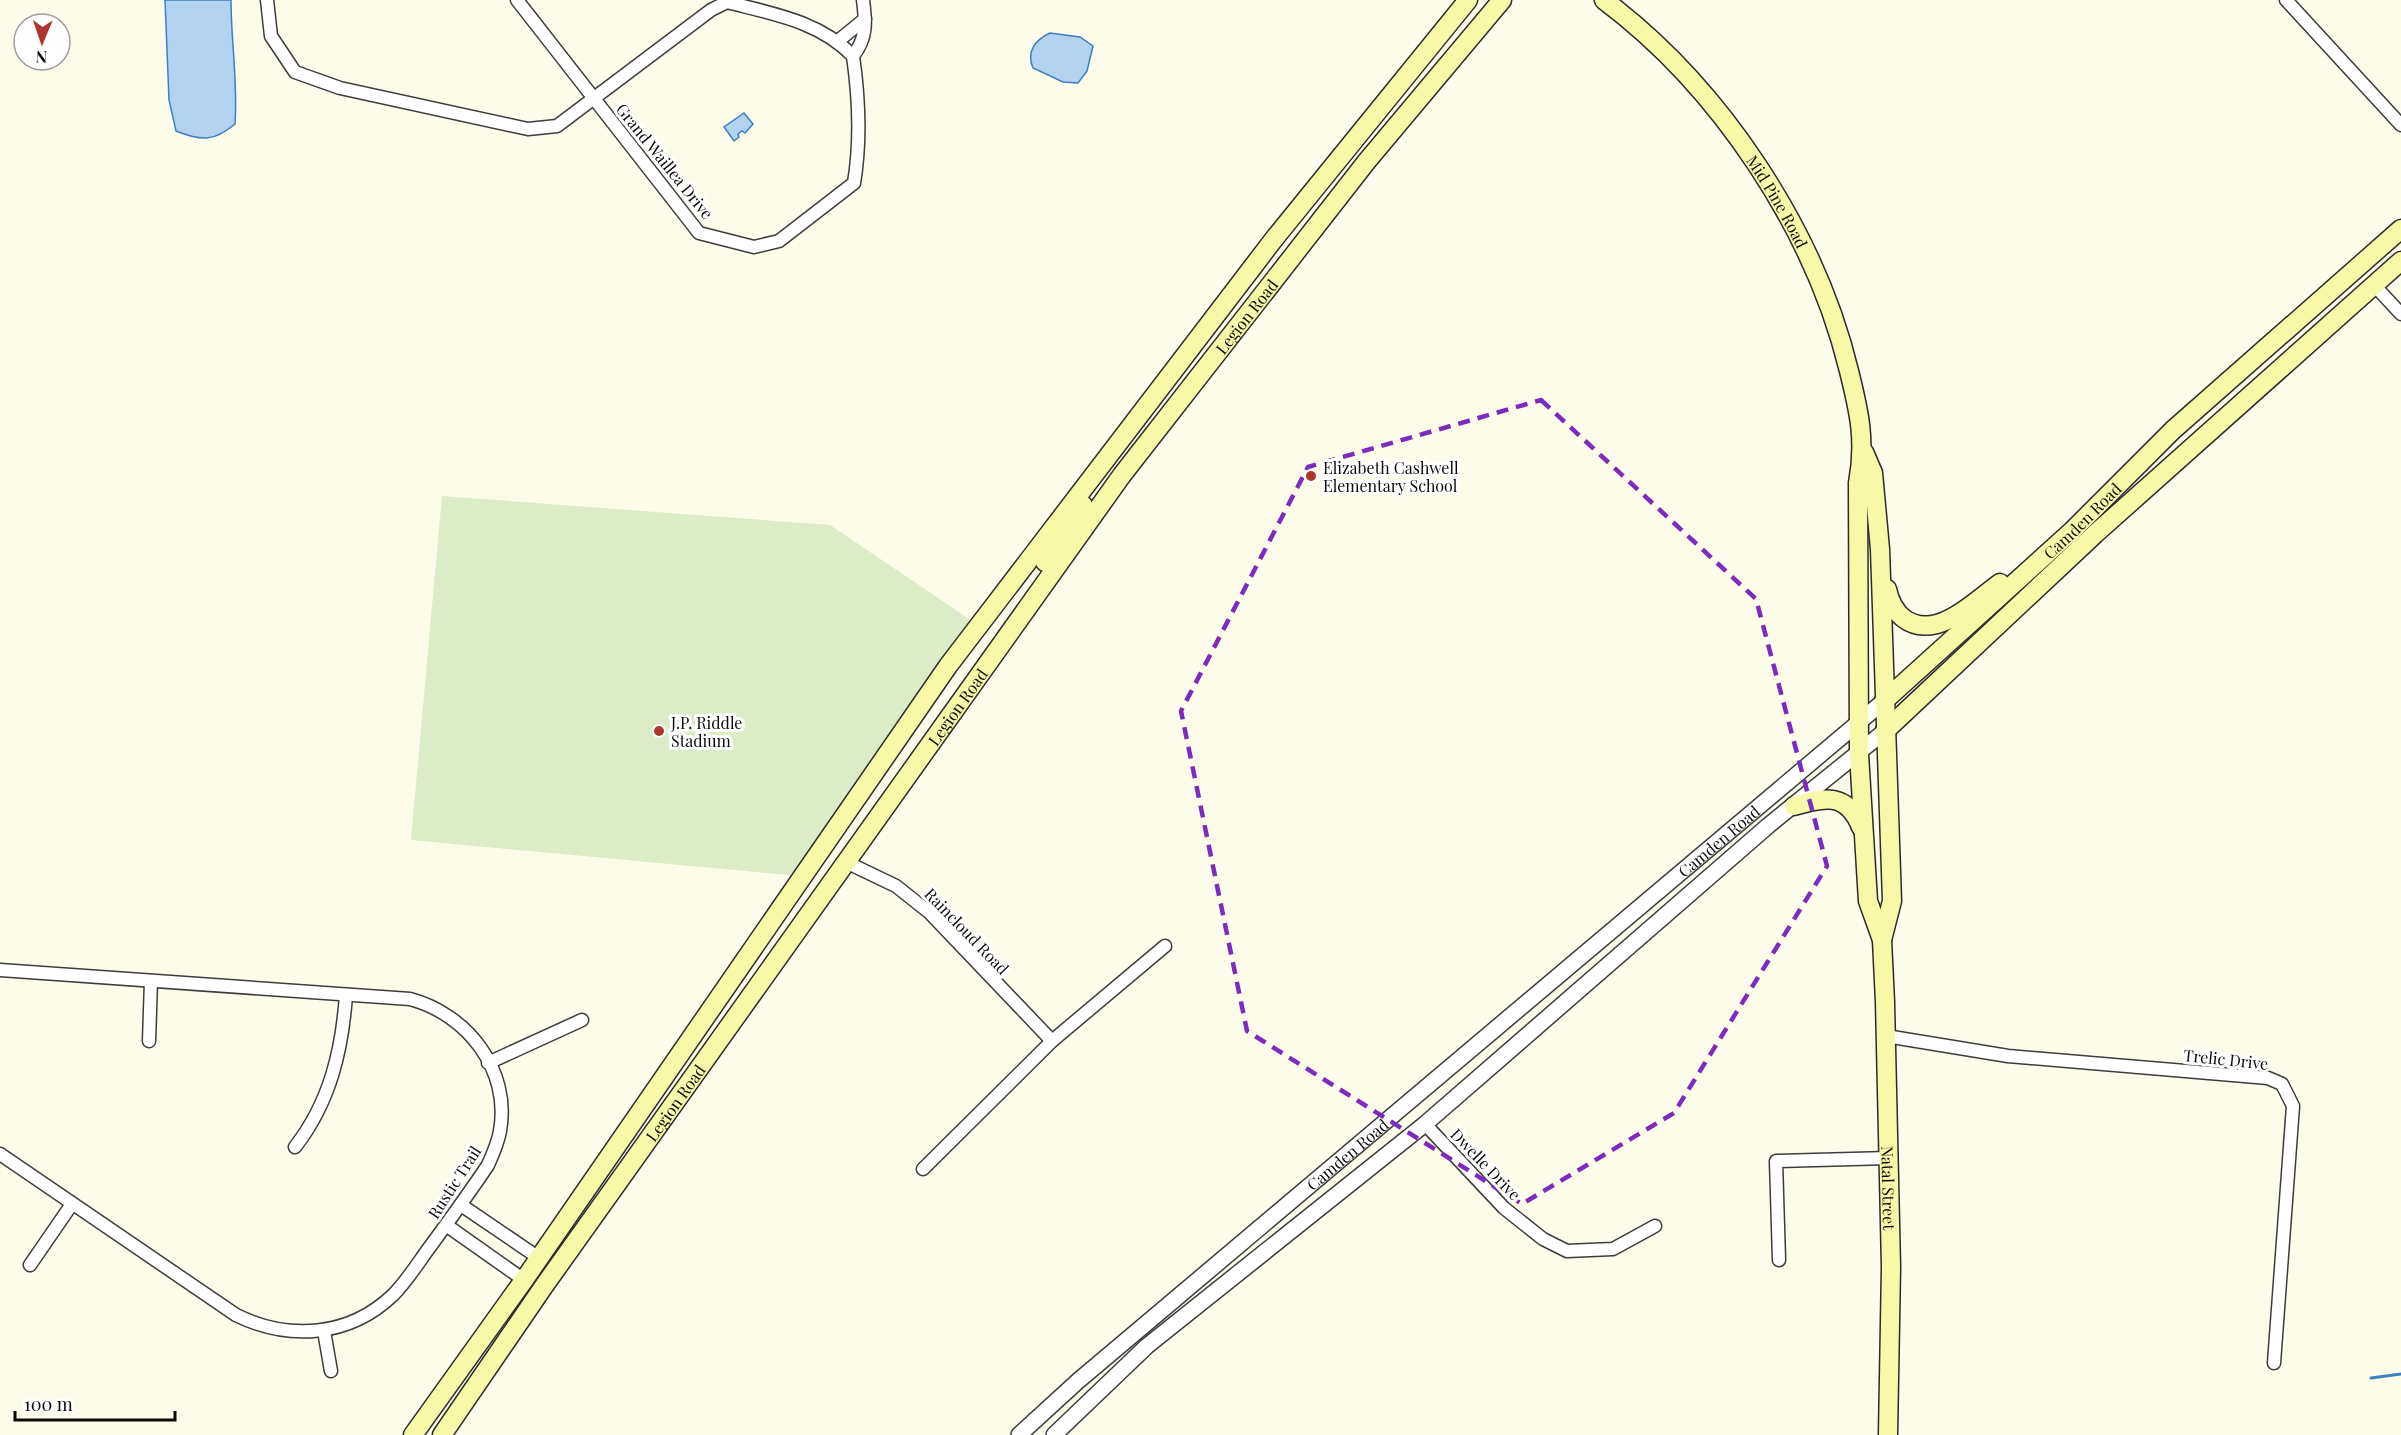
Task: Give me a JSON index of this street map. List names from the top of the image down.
{
  "streets": {
    "main road": [
      "Mid Pine Road",
      "Legion Road",
      "Camden Road",
      "Natal Street"
    ],
    "street": [
      "Grand Waillea Drive",
      "Raincloud Road",
      "Trelic Drive",
      "Dwelle Drive",
      "Rustic Trail"
    ]
  },
  "crossings": [
    ["Mid Pine Road", "Camden Road"],
    ["Mid Pine Road", "Natal Street"],
    ["Legion Road", "Raincloud Road"],
    ["Camden Road", "Dwelle Drive"],
    ["Camden Road", "Natal Street"],
    ["Trelic Drive", "Natal Street"]
  ],
  "places": ["Elizabeth Cashwell Elementary School", "J.P. Riddle Stadium"],
  "scale_bar": "100 m",
  "north": "bottom"
}
